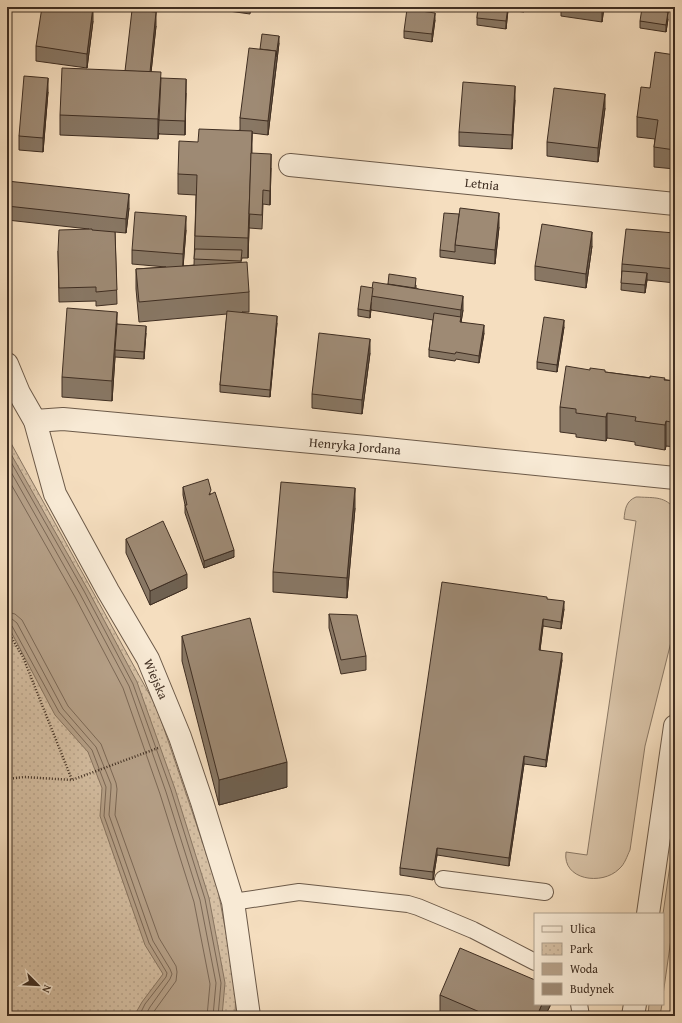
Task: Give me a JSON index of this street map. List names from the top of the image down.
{
  "streets": {
    "street": ["Letnia", "Henryka Jordana", "Wiejska"]
  },
  "crossings": [
    ["Henryka Jordana", "Wiejska"]
  ],
  "legend": [
    "Ulica",
    "Park",
    "Woda",
    "Budynek"
  ],
  "north": "bottom right"
}
